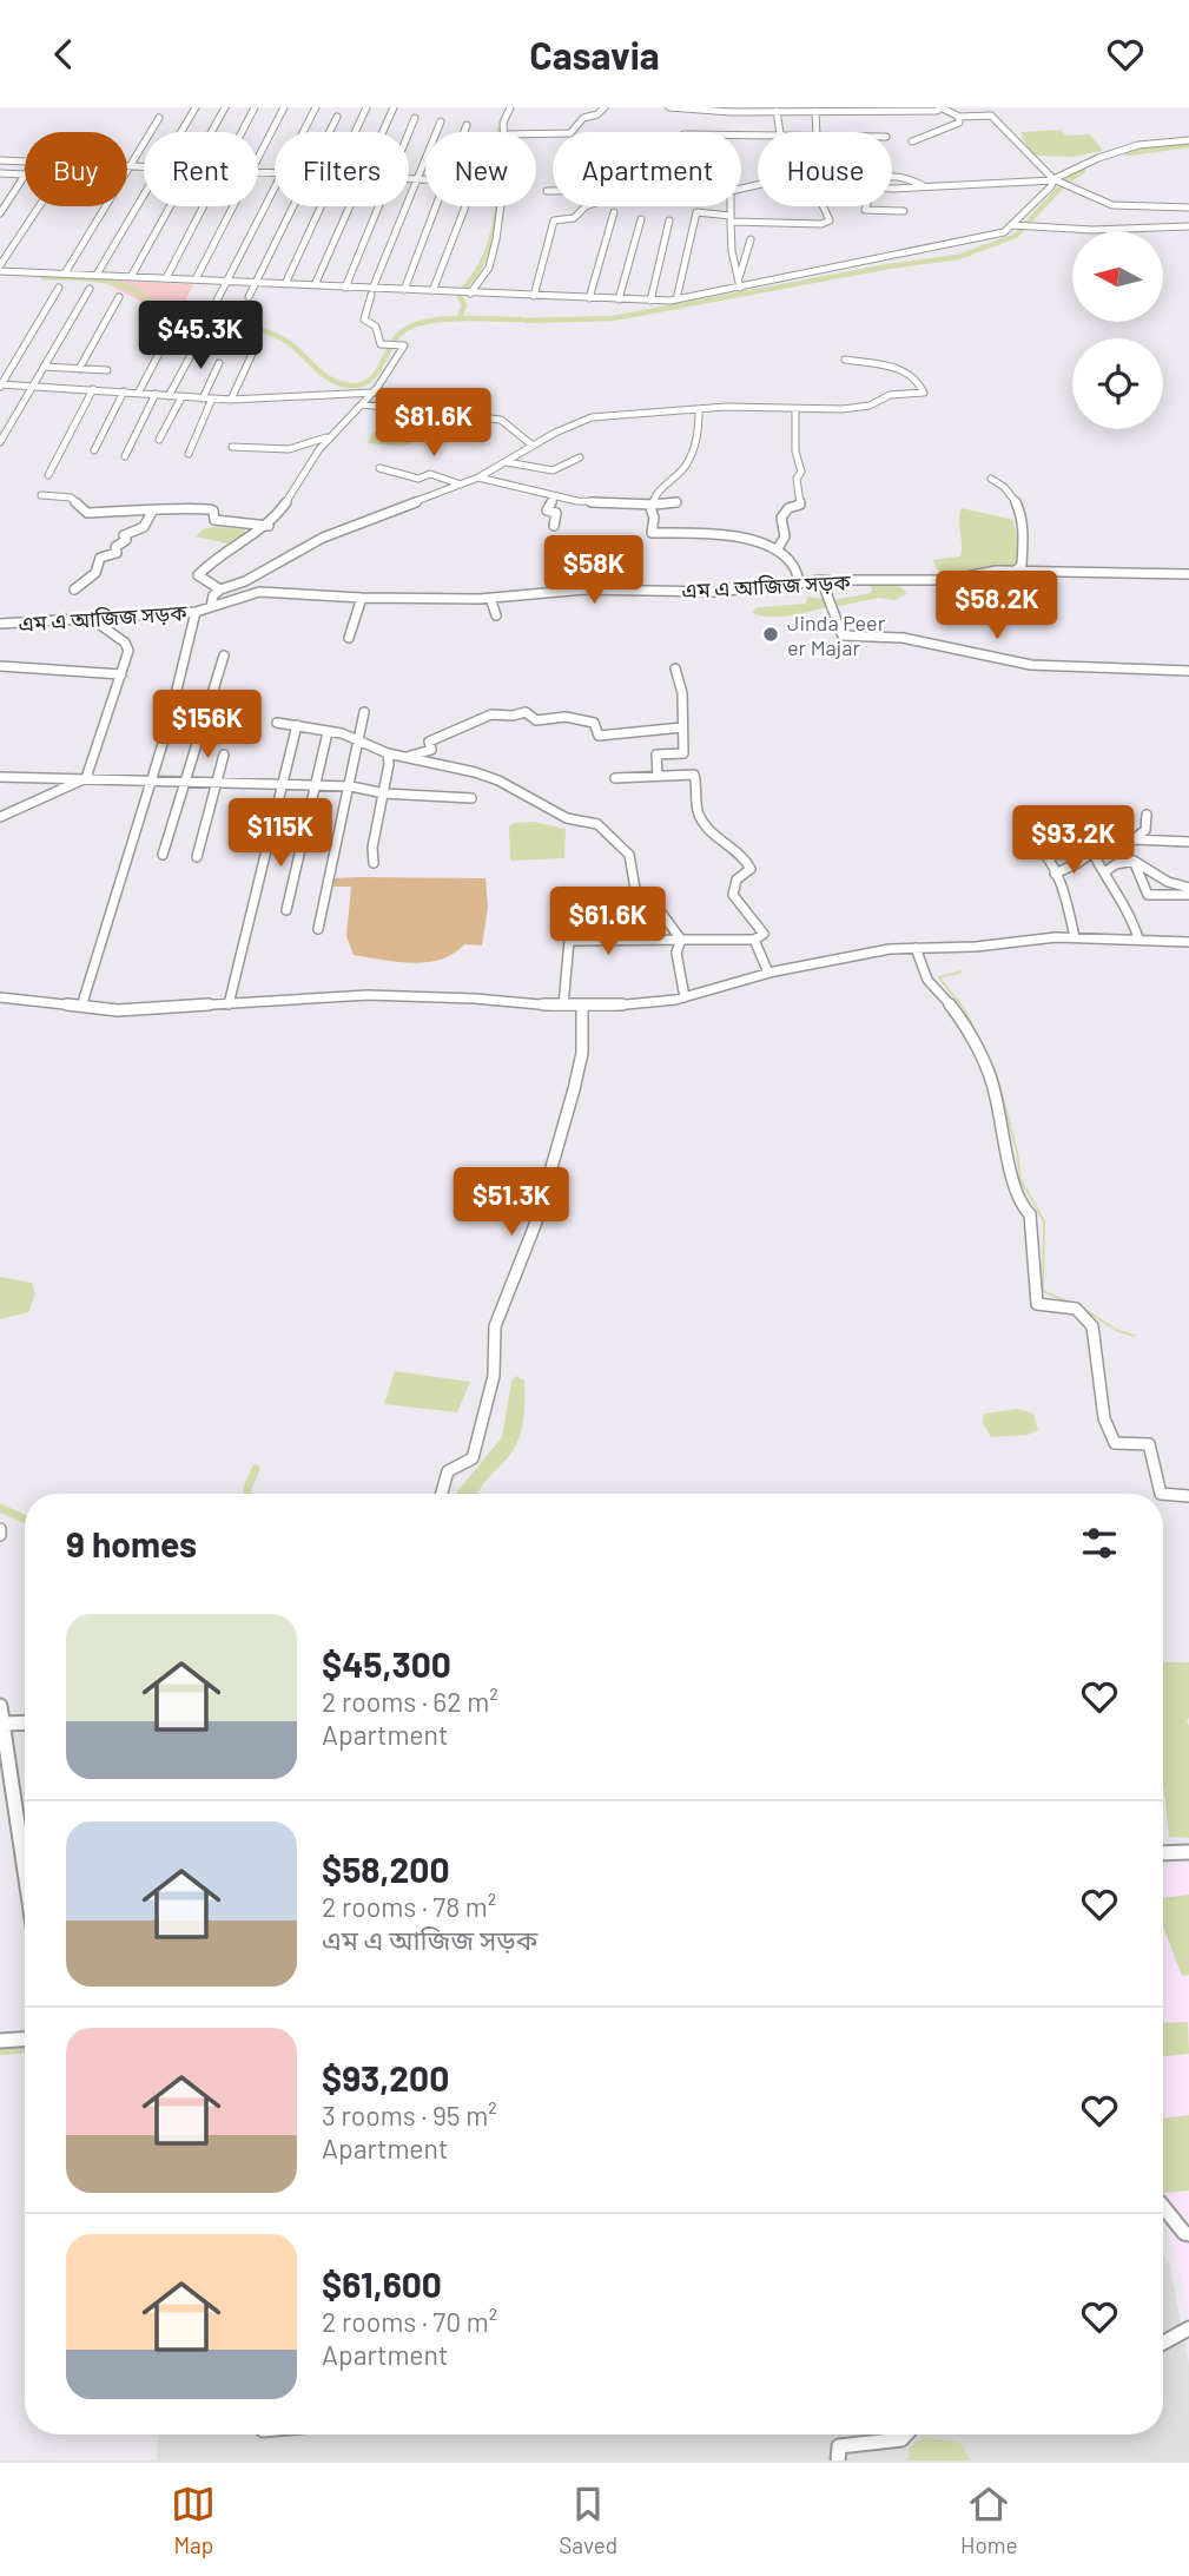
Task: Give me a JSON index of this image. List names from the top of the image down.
{
  "streets": {
    "street": ["এম এ আজিজ সড়ক"]
  },
  "places": ["Jinda Peer er Majar"],
  "north": "left",
  "page": {
    "header": "Casavia",
    "chip": [
      "Buy",
      "Rent",
      "Filters",
      "New",
      "Apartment",
      "House"
    ],
    "price": [
      "$45.3K",
      "$81.6K",
      "$58K",
      "$58.2K",
      "$156K",
      "$115K",
      "$93.2K",
      "$61.6K",
      "$51.3K"
    ],
    "heading": "9 homes",
    "list": [
      {
        "name": "$45,300",
        "note": "2 rooms · 62 m² · Apartment"
      },
      {
        "name": "$58,200",
        "note": "2 rooms · 78 m² · এম এ আজিজ সড়ক"
      },
      {
        "name": "$93,200",
        "note": "3 rooms · 95 m² · Apartment"
      },
      {
        "name": "$61,600",
        "note": "2 rooms · 70 m² · Apartment"
      }
    ],
    "tabs": ["Map", "Saved", "Home"]
  }
}
